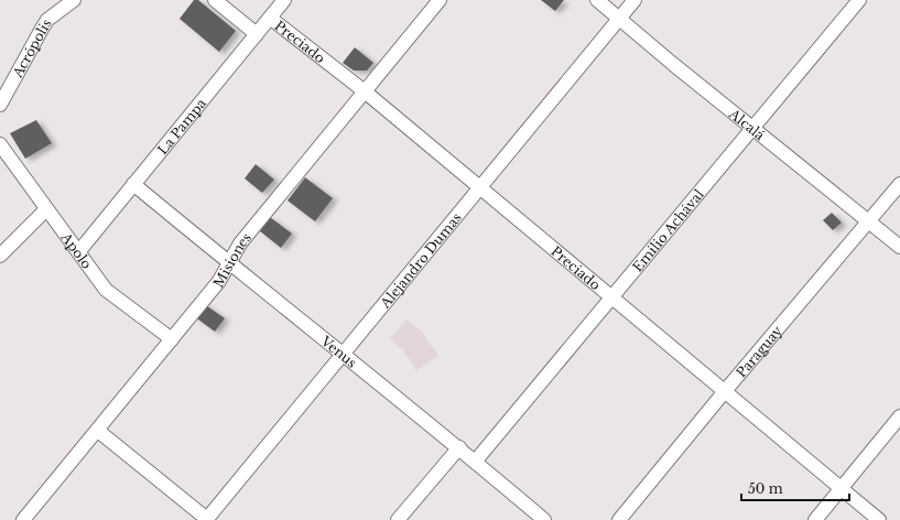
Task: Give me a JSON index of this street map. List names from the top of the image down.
{
  "streets": {
    "street": [
      "Preciado",
      "Acrópolis",
      "Alcalá",
      "La Pampa",
      "Emilio Achával",
      "Apolo",
      "Misiones",
      "Alejandro Dumas",
      "Venus",
      "Paraguay"
    ]
  },
  "crossings": [
    ["Preciado", "La Pampa"],
    ["Preciado", "Emilio Achával"],
    ["Preciado", "Misiones"],
    ["Preciado", "Alejandro Dumas"],
    ["Preciado", "Paraguay"],
    ["Alcalá", "Emilio Achával"],
    ["Alcalá", "Alejandro Dumas"],
    ["Alcalá", "Paraguay"],
    ["La Pampa", "Apolo"],
    ["La Pampa", "Venus"],
    ["Emilio Achával", "Venus"],
    ["Apolo", "Misiones"],
    ["Misiones", "Venus"],
    ["Alejandro Dumas", "Venus"]
  ],
  "scale_bar": "50 m"
}
